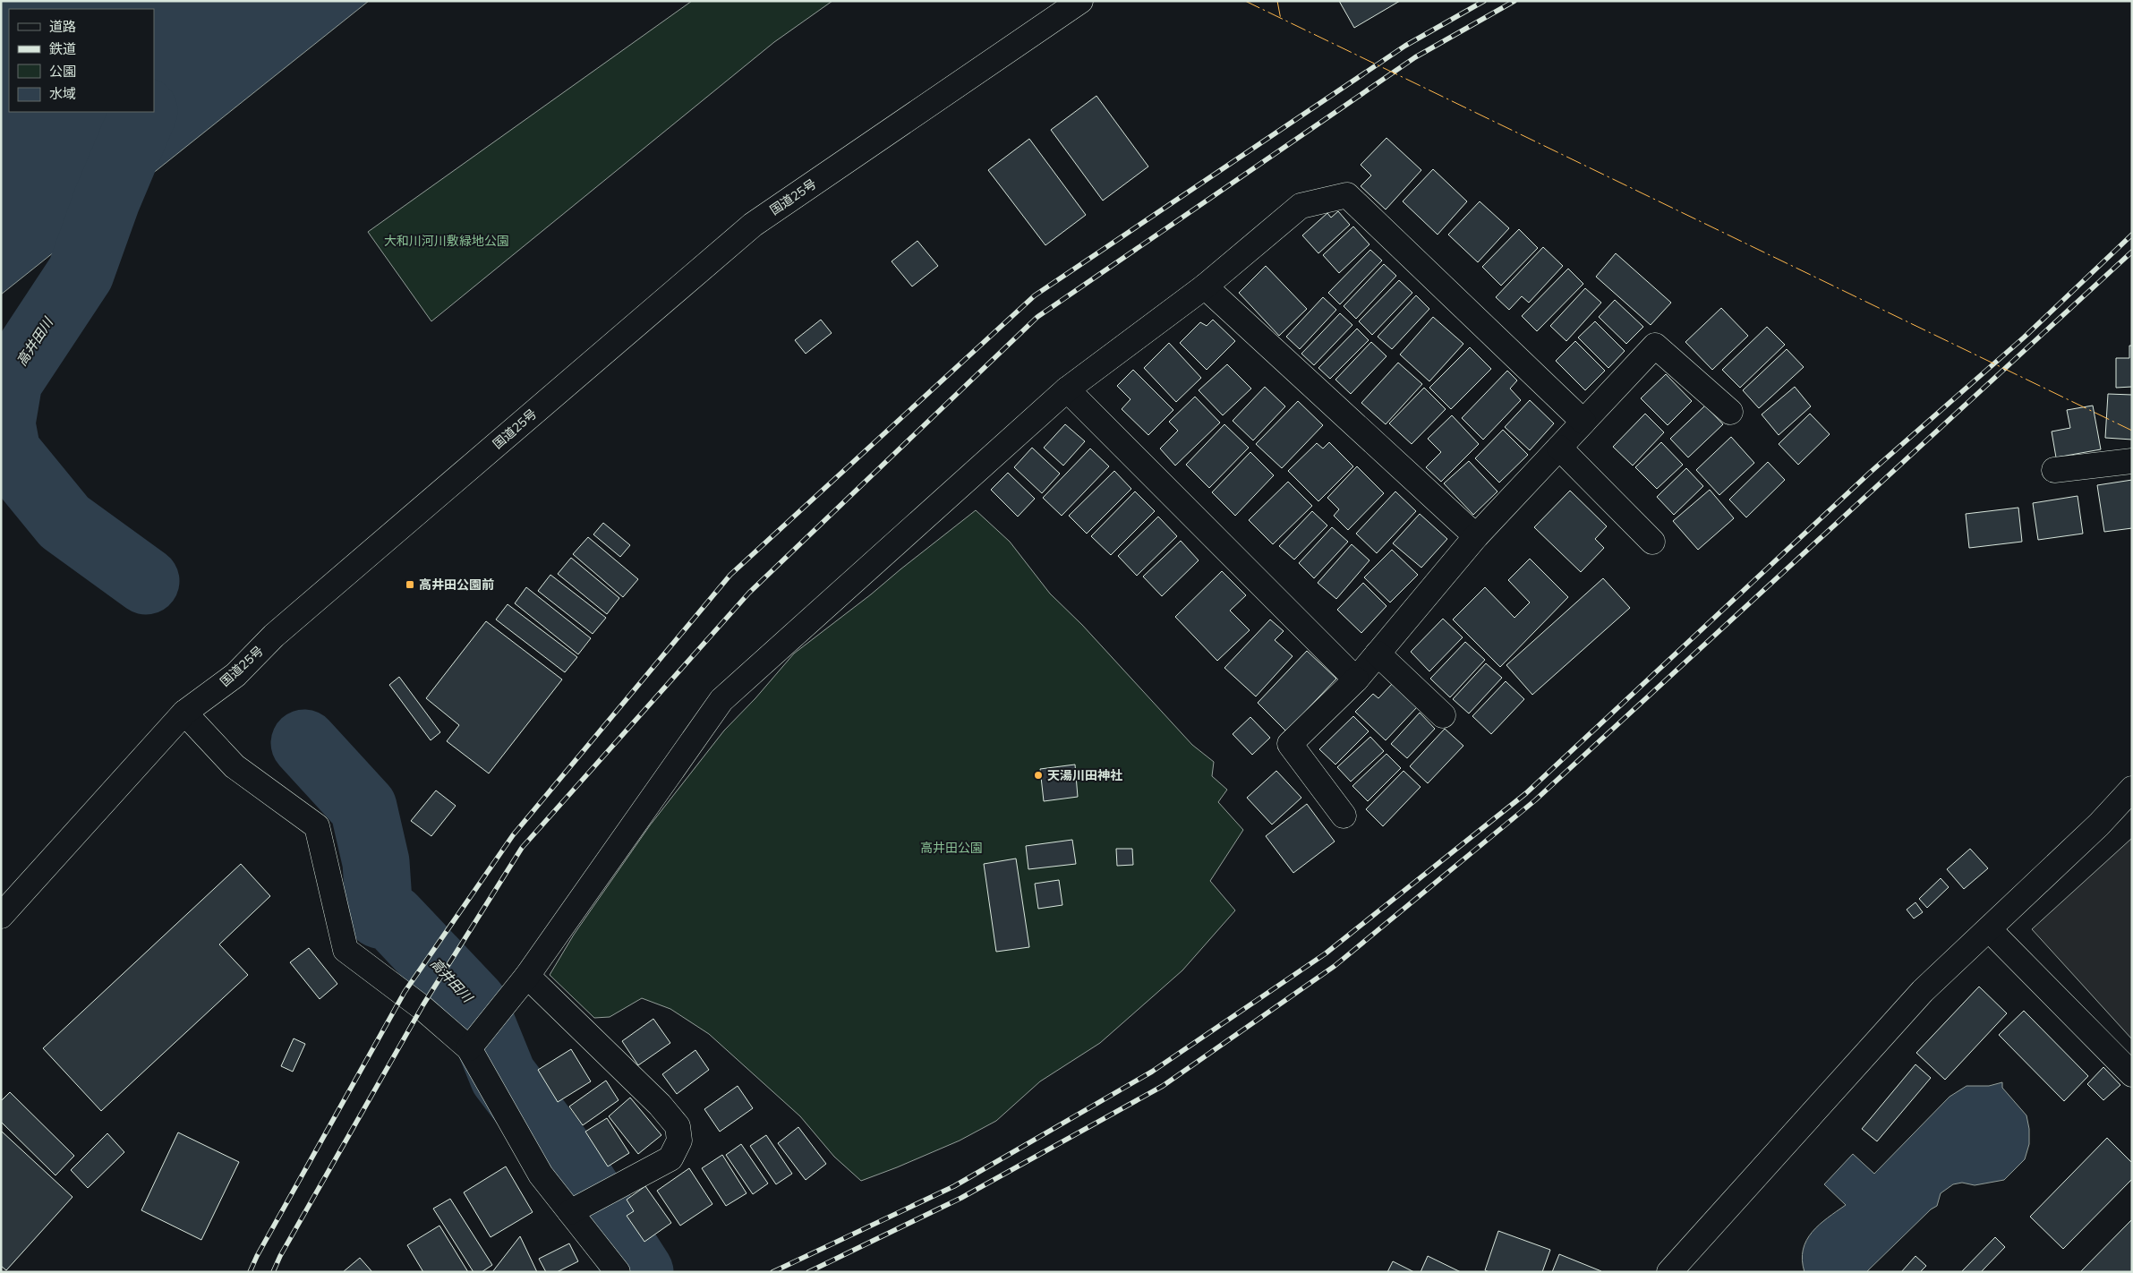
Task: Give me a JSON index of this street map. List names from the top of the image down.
{
  "streets": {
    "main road": ["国道25号"]
  },
  "water": ["高井田川"],
  "parks": ["大和川河川敷緑地公園", "高井田公園"],
  "places": {
    "transit": ["高井田公園前"],
    "other": ["天湯川田神社"]
  },
  "legend": [
    "道路",
    "鉄道",
    "公園",
    "水域"
  ]
}
